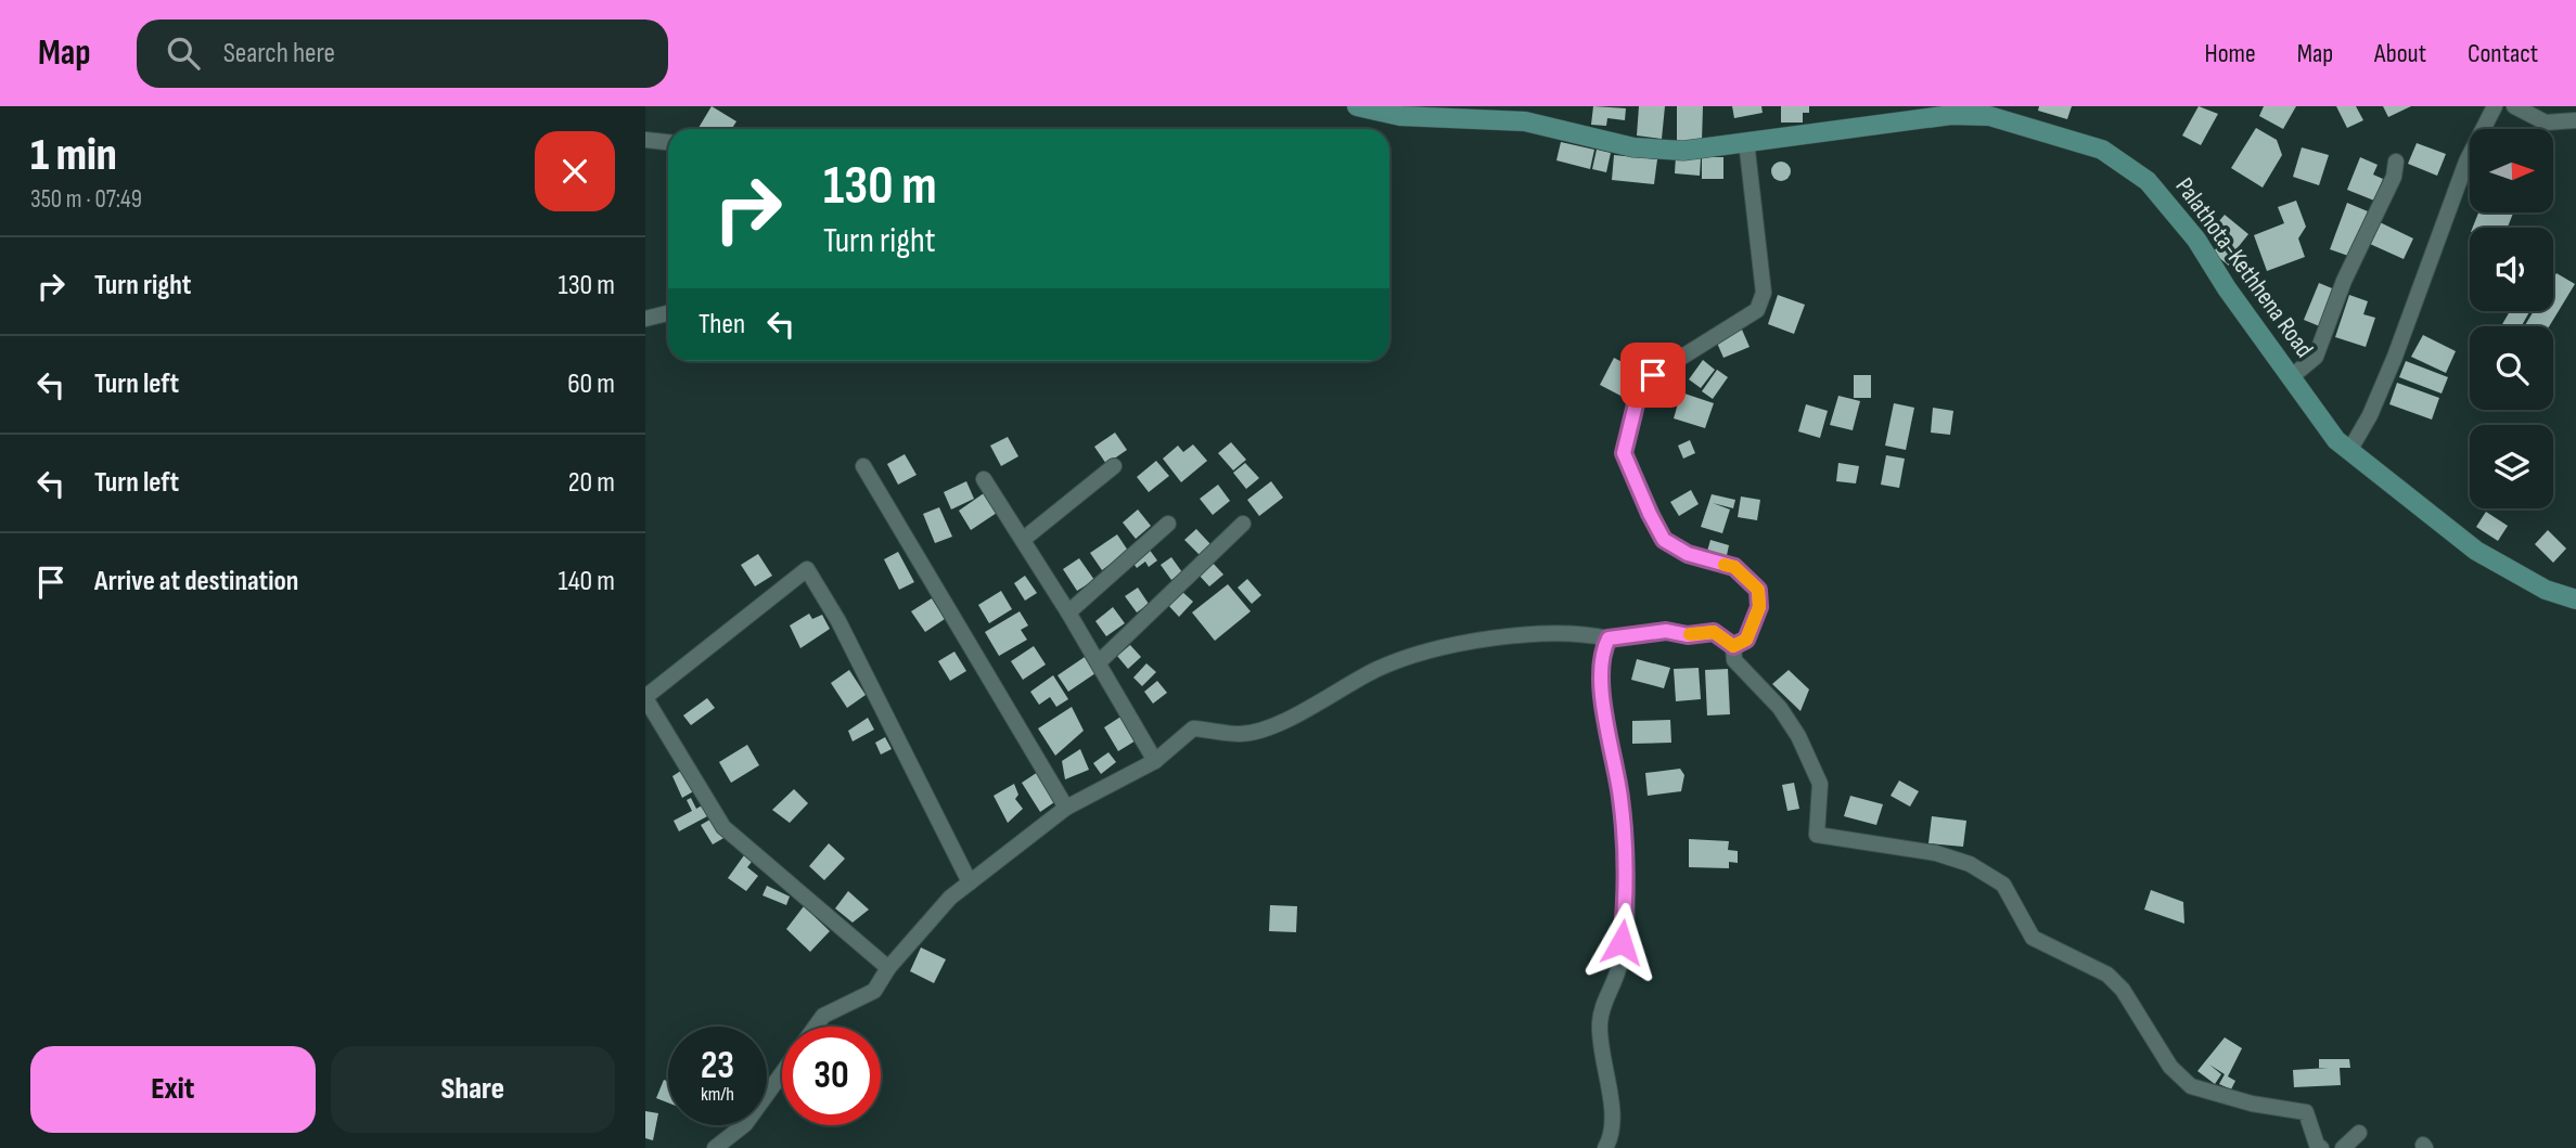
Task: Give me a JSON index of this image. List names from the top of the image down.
{
  "streets": {
    "street": ["Palathota-Kethhena Road"]
  },
  "north": "right",
  "page": {
    "header": "Map",
    "search": "Search here",
    "nav": [
      "Home",
      "Map",
      "About",
      "Contact"
    ],
    "heading": ["1 min", "350 m · 07:49"],
    "turn": ["130 m", "Turn right"],
    "list": [
      {
        "name": "Turn right",
        "value": "130 m"
      },
      {
        "name": "Turn left",
        "value": "60 m"
      },
      {
        "name": "Turn left",
        "value": "20 m"
      },
      {
        "name": "Arrive at destination",
        "value": "140 m"
      }
    ],
    "then": "Then",
    "speed": "23 km/h",
    "limit": "30",
    "buttons": ["Exit", "Share"]
  }
}
